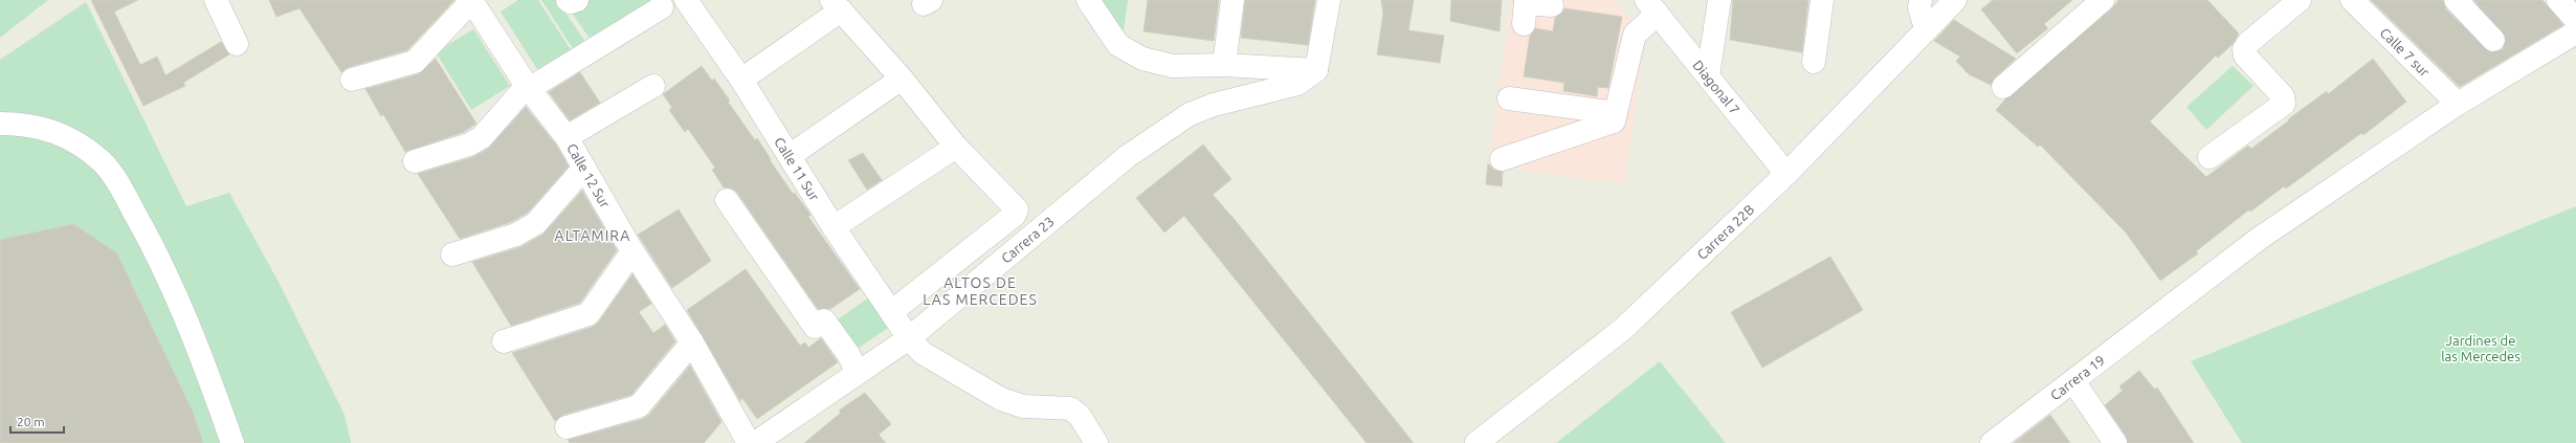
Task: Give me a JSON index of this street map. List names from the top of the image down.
{
  "streets": {
    "street": [
      "Calle 7 sur",
      "Diagonal 7",
      "Calle 11 Sur",
      "Calle 12 Sur",
      "Carrera 22B",
      "Carrera 23",
      "Carrera 19"
    ]
  },
  "crossings": [
    ["Calle 7 sur", "Carrera 19"],
    ["Diagonal 7", "Carrera 22B"],
    ["Calle 11 Sur", "Carrera 23"]
  ],
  "districts": ["ALTAMIRA", "ALTOS DE LAS MERCEDES"],
  "parks": ["Jardines de las Mercedes"],
  "scale_bar": "20 m"
}
